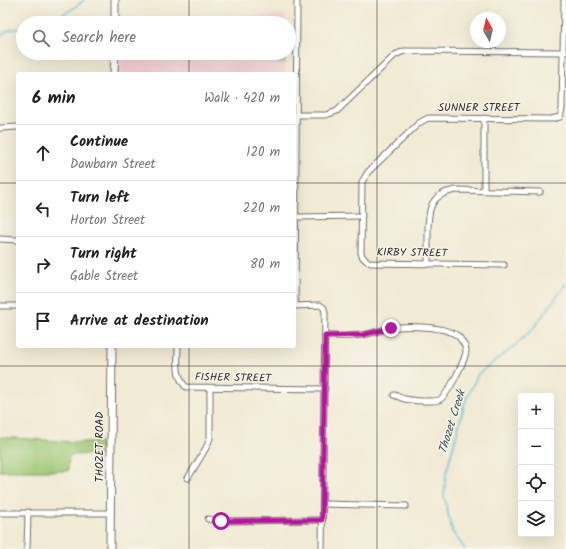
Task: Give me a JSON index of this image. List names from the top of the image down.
{
  "streets": {
    "street": [
      "SUNNER STREET",
      "KIRBY STREET",
      "FISHER STREET",
      "THOZET ROAD"
    ]
  },
  "crossings": [
    ["SUNNER STREET", "KIRBY STREET"]
  ],
  "water": ["Thozet Creek"],
  "north": "top",
  "page": {
    "search": "Search here",
    "heading": ["6 min", "Walk · 420 m"],
    "list": [
      ["Continue", "Dawbarn Street", "120 m"],
      ["Turn left", "Horton Street", "220 m"],
      ["Turn right", "Gable Street", "80 m"],
      "Arrive at destination"
    ],
    "map_buttons": ["+", "−"]
  }
}
